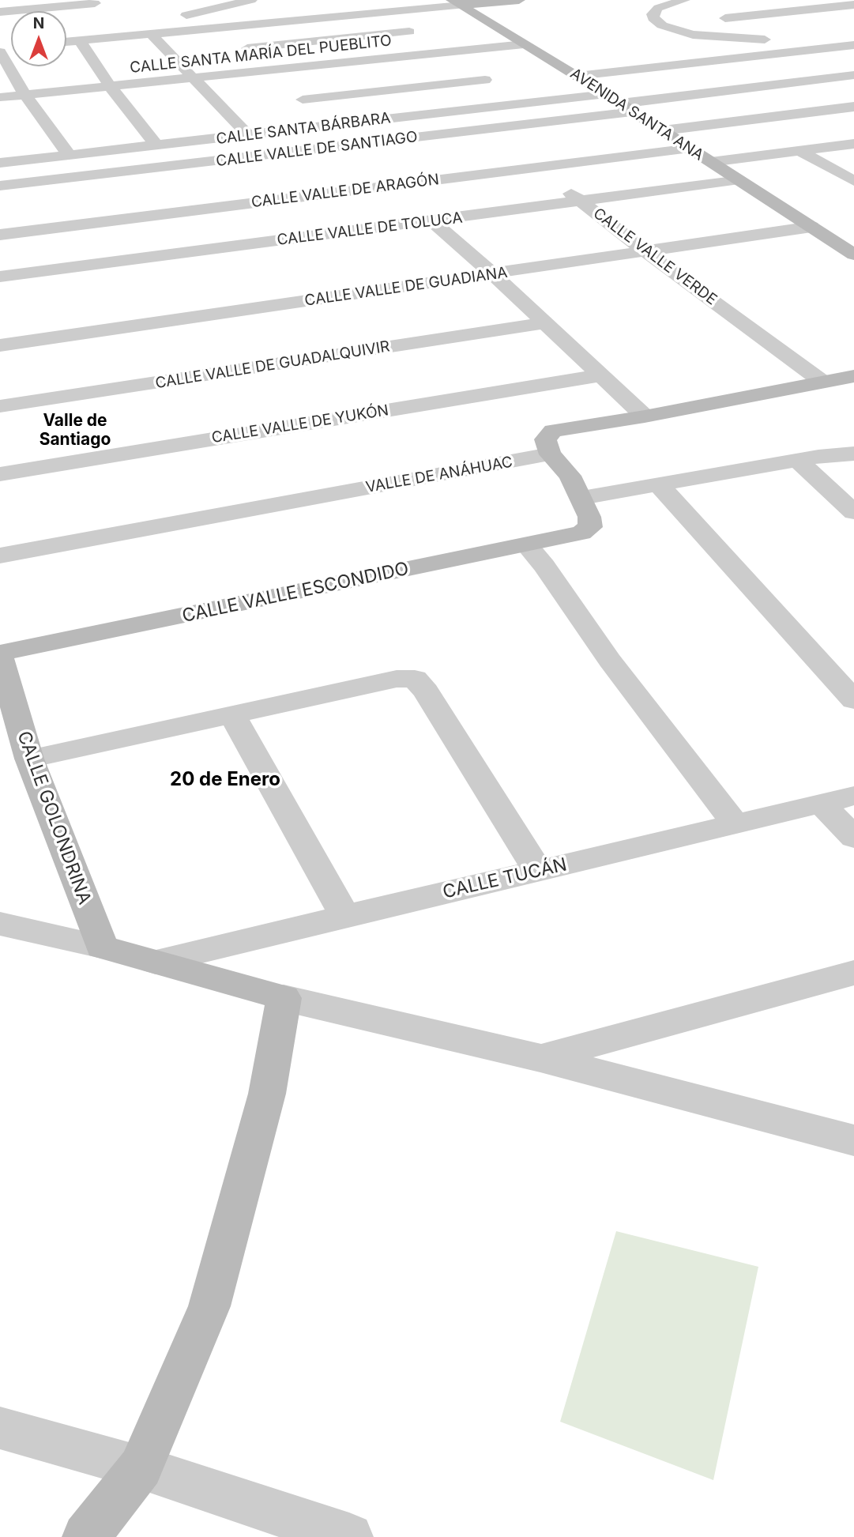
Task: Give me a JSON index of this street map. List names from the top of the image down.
{
  "streets": {
    "street": [
      "CALLE SANTA MARÍA DEL PUEBLITO",
      "AVENIDA SANTA ANA",
      "CALLE SANTA BÁRBARA",
      "CALLE VALLE DE SANTIAGO",
      "CALLE VALLE DE ARAGÓN",
      "CALLE VALLE DE TOLUCA",
      "CALLE VALLE VERDE",
      "CALLE VALLE DE GUADIANA",
      "CALLE VALLE DE GUADALQUIVIR",
      "CALLE VALLE DE YUKÓN",
      "VALLE DE ANÁHUAC",
      "CALLE VALLE ESCONDIDO",
      "CALLE GOLONDRINA",
      "CALLE TUCÁN"
    ]
  },
  "crossings": [
    ["CALLE SANTA MARÍA DEL PUEBLITO", "AVENIDA SANTA ANA"],
    ["AVENIDA SANTA ANA", "CALLE SANTA BÁRBARA"],
    ["AVENIDA SANTA ANA", "CALLE VALLE DE SANTIAGO"],
    ["AVENIDA SANTA ANA", "CALLE VALLE DE ARAGÓN"],
    ["AVENIDA SANTA ANA", "CALLE VALLE DE TOLUCA"],
    ["AVENIDA SANTA ANA", "CALLE VALLE DE GUADIANA"],
    ["CALLE VALLE DE ARAGÓN", "CALLE VALLE VERDE"],
    ["CALLE VALLE DE TOLUCA", "CALLE VALLE VERDE"],
    ["CALLE VALLE VERDE", "CALLE VALLE DE GUADIANA"],
    ["CALLE VALLE ESCONDIDO", "CALLE GOLONDRINA"]
  ],
  "districts": ["Valle de Santiago", "20 de Enero"],
  "north": "top"
}
